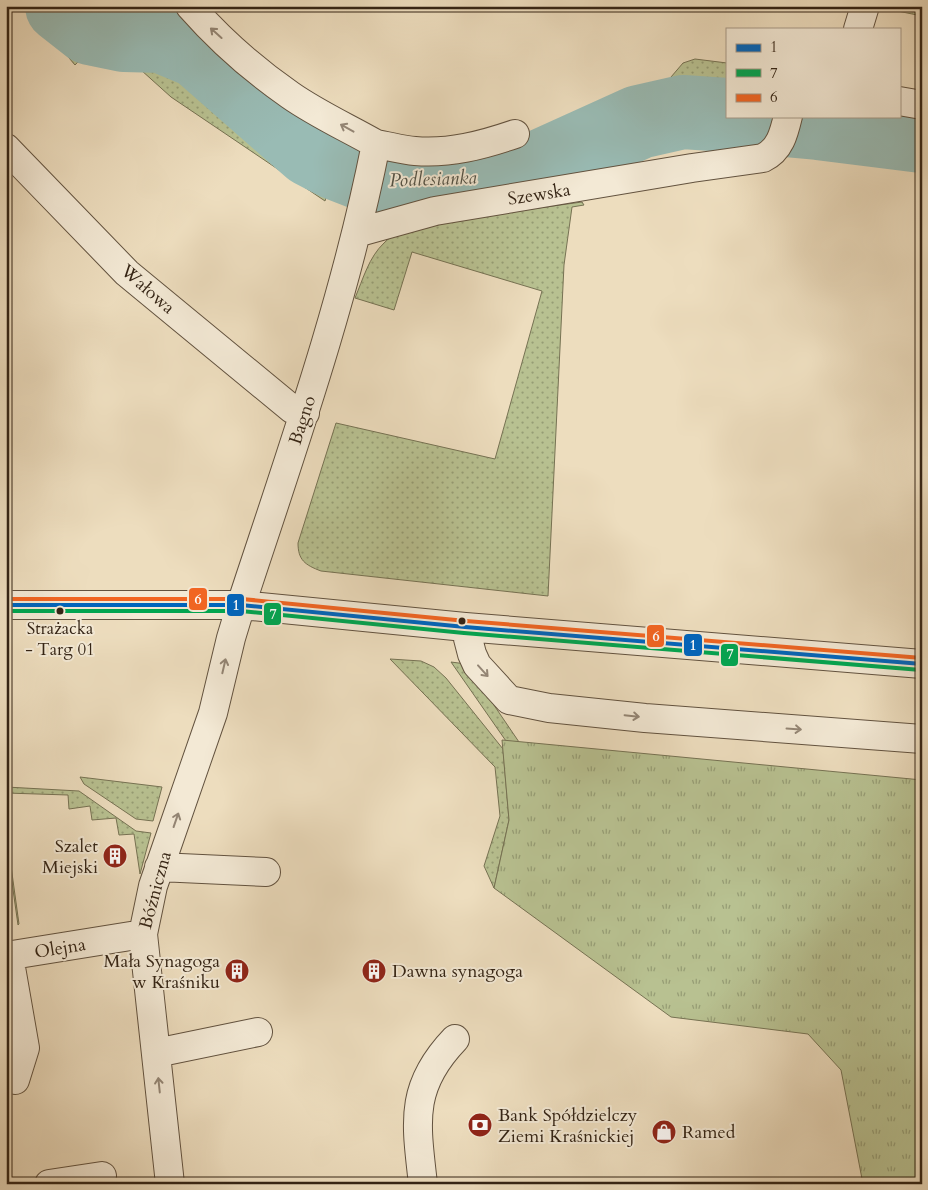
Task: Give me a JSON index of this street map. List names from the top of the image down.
{
  "streets": {
    "street": [
      "Szewska",
      "Wałowa",
      "Bagno",
      "Bóźniczna",
      "Olejna"
    ]
  },
  "crossings": [
    ["Szewska", "Bagno"],
    ["Wałowa", "Bagno"],
    ["Bagno", "Bóźniczna"],
    ["Bóźniczna", "Olejna"]
  ],
  "one_way": ["Bóźniczna"],
  "water": ["Podlesianka"],
  "places": {
    "other": ["Strażacka - Targ 01"],
    "building": ["Szalet Miejski", "Mała Synagoga w Kraśniku", "Dawna synagoga"],
    "bank": ["Bank Spółdzielczy Ziemi Kraśnickiej"],
    "shop": ["Ramed"]
  },
  "lines": ["transit line 6", "transit line 1", "transit line 7"],
  "legend": ["1", "7", "6"]
}
